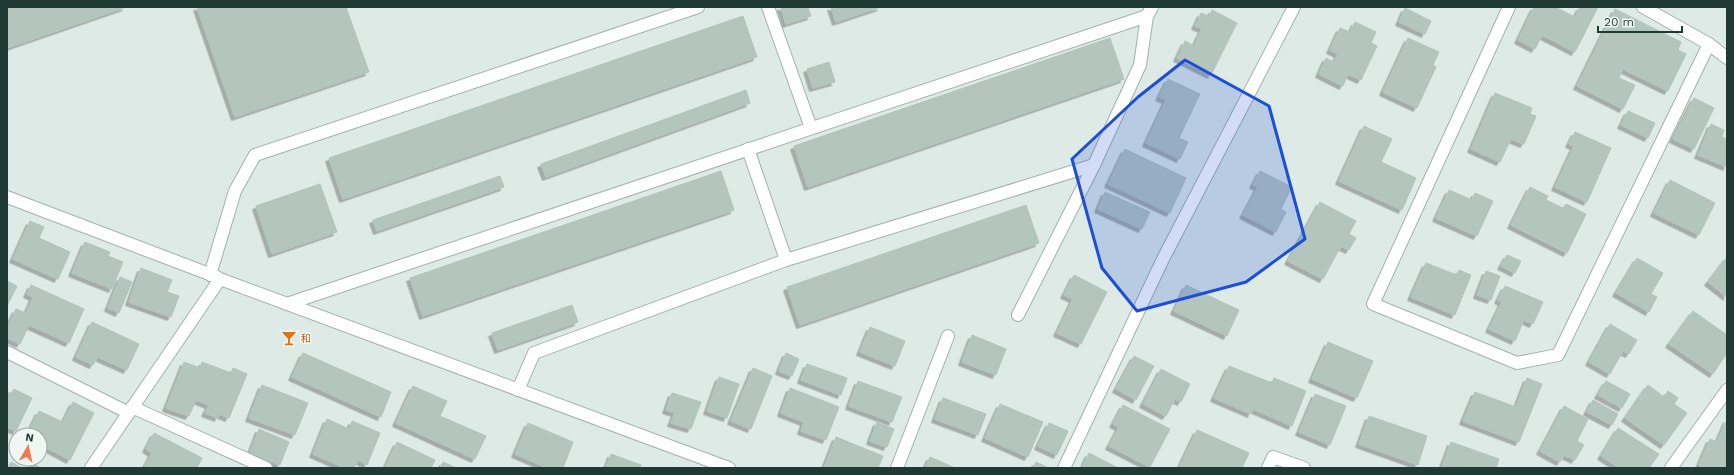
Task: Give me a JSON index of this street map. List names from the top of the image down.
{
  "places": {
    "bar": ["和"]
  },
  "scale_bar": "20 m",
  "north": "top"
}
